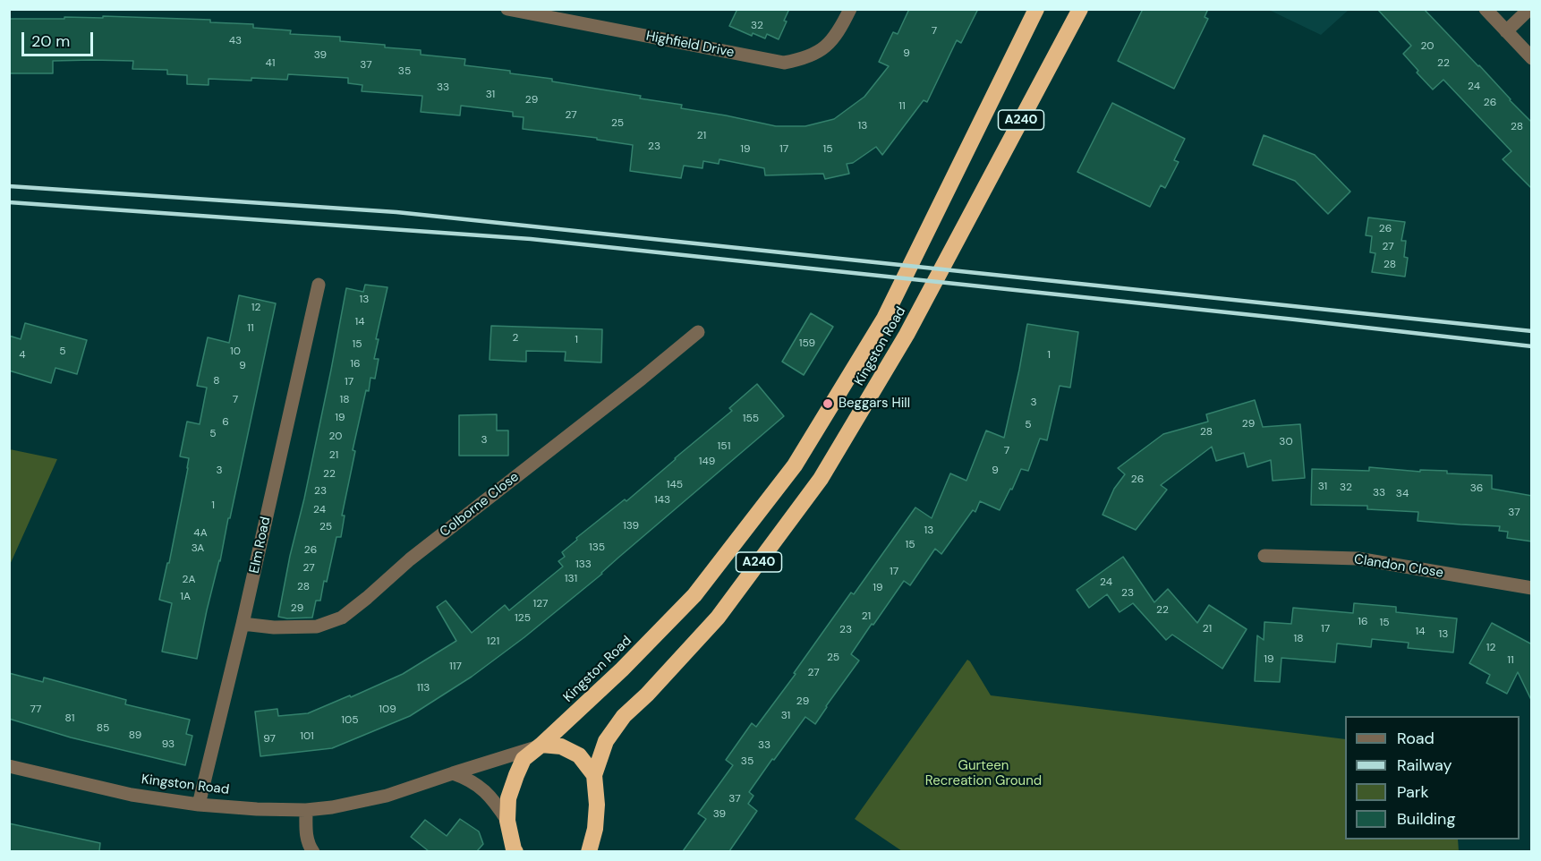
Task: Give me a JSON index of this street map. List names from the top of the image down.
{
  "streets": {
    "highway": ["A240", "Kingston Road"],
    "street": [
      "Highfield Drive",
      "Colborne Close",
      "Elm Road",
      "Clandon Close"
    ]
  },
  "crossings": [
    ["Kingston Road", "Elm Road"],
    ["Colborne Close", "Elm Road"]
  ],
  "parks": ["Gurteen Recreation Ground"],
  "places": ["Beggars Hill"],
  "house_numbers": [
    "32",
    "7",
    "43",
    "20",
    "9",
    "39",
    "41",
    "22",
    "37",
    "35",
    "24",
    "33",
    "31",
    "29",
    "26",
    "11",
    "27",
    "25",
    "13",
    "28",
    "21",
    "23",
    "19",
    "17",
    "15",
    "26",
    "27",
    "28",
    "13",
    "12",
    "14",
    "11",
    "2",
    "1",
    "159",
    "15",
    "5",
    "10",
    "4",
    "1",
    "16",
    "9",
    "8",
    "17",
    "7",
    "18",
    "3",
    "19",
    "155",
    "6",
    "29",
    "5",
    "28",
    "5",
    "20",
    "3",
    "30",
    "151",
    "7",
    "21",
    "149",
    "3",
    "9",
    "22",
    "26",
    "145",
    "31",
    "32",
    "36",
    "23",
    "33",
    "34",
    "143",
    "1",
    "24",
    "37",
    "139",
    "25",
    "13",
    "4A",
    "15",
    "135",
    "3A",
    "26",
    "133",
    "27",
    "17",
    "131",
    "2A",
    "24",
    "28",
    "19",
    "23",
    "1A",
    "127",
    "29",
    "22",
    "21",
    "125",
    "16",
    "15",
    "21",
    "17",
    "23",
    "14",
    "13",
    "18",
    "121",
    "12",
    "25",
    "19",
    "11",
    "117",
    "27",
    "113",
    "29",
    "77",
    "109",
    "31",
    "81",
    "105",
    "85",
    "89",
    "101",
    "97",
    "93",
    "33",
    "35",
    "37",
    "39"
  ],
  "legend": [
    "Road",
    "Railway",
    "Park",
    "Building"
  ],
  "scale_bar": "20 m"
}
